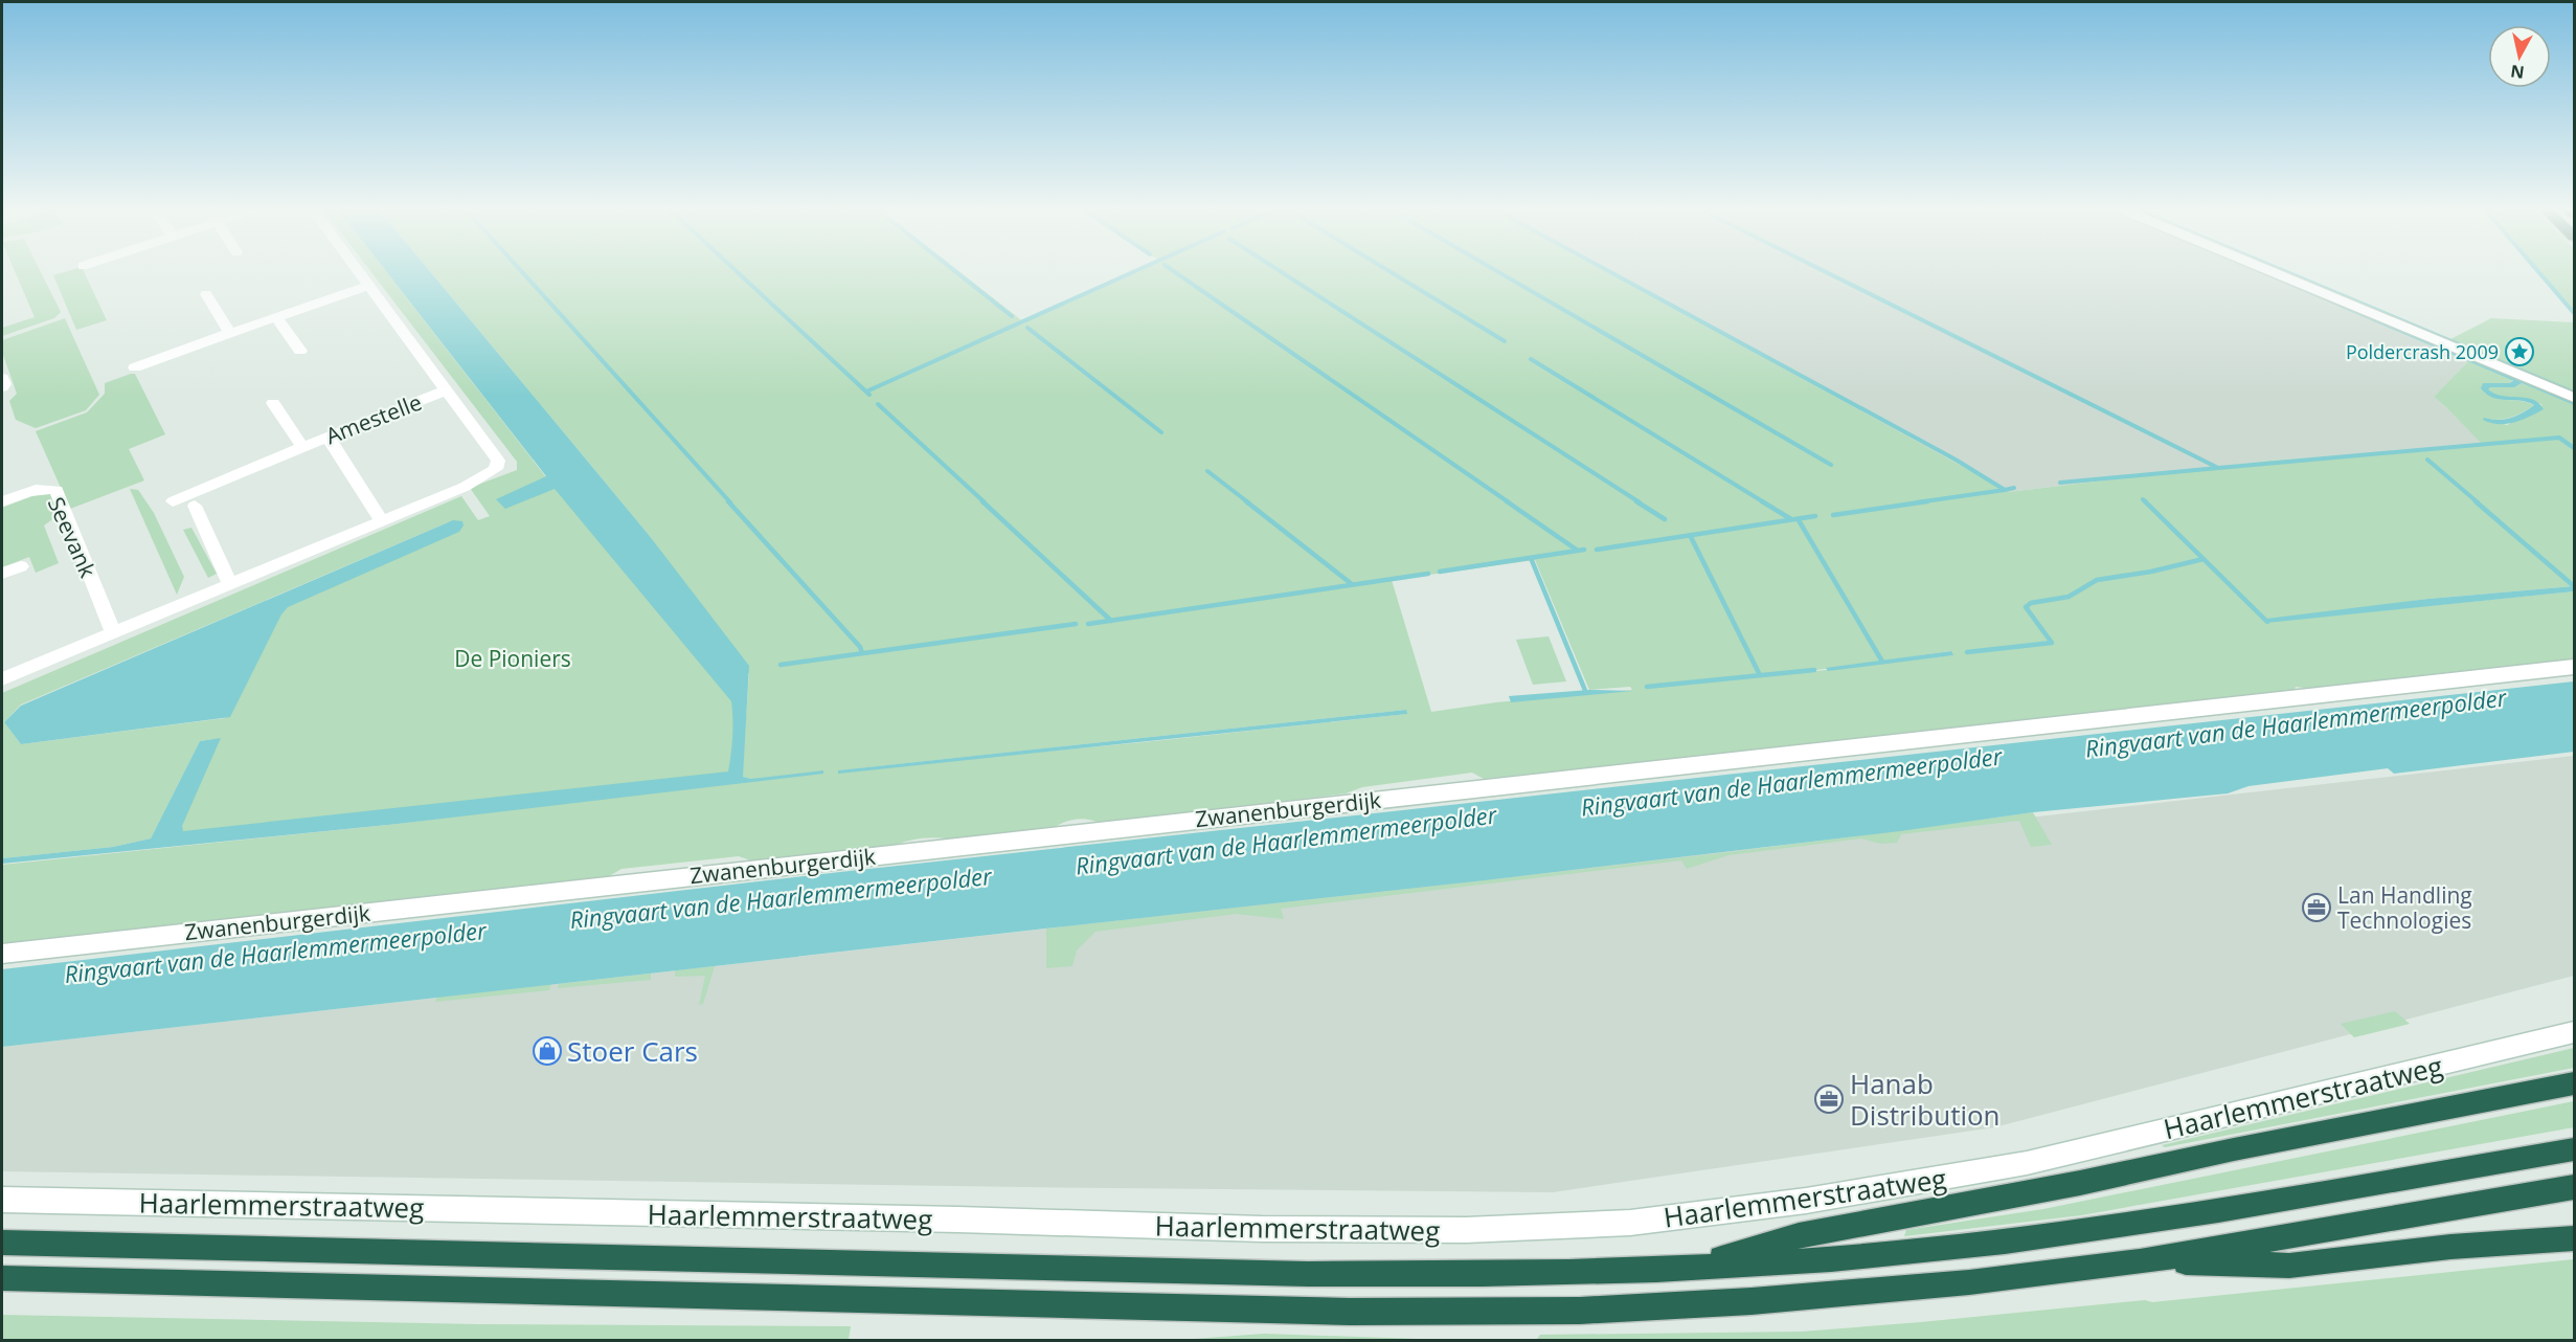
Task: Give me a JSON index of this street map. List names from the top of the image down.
{
  "streets": {
    "street": [
      "Amestelle",
      "Seevank",
      "Zwanenburgerdijk",
      "Haarlemmerstraatweg"
    ]
  },
  "water": ["Ringvaart van de Haarlemmermeerpolder"],
  "parks": ["De Pioniers"],
  "places": {
    "place": ["Poldercrash 2009"],
    "office": ["Lan Handling Technologies", "Hanab Distribution"],
    "shop": ["Stoer Cars"]
  },
  "north": "bottom"
}
